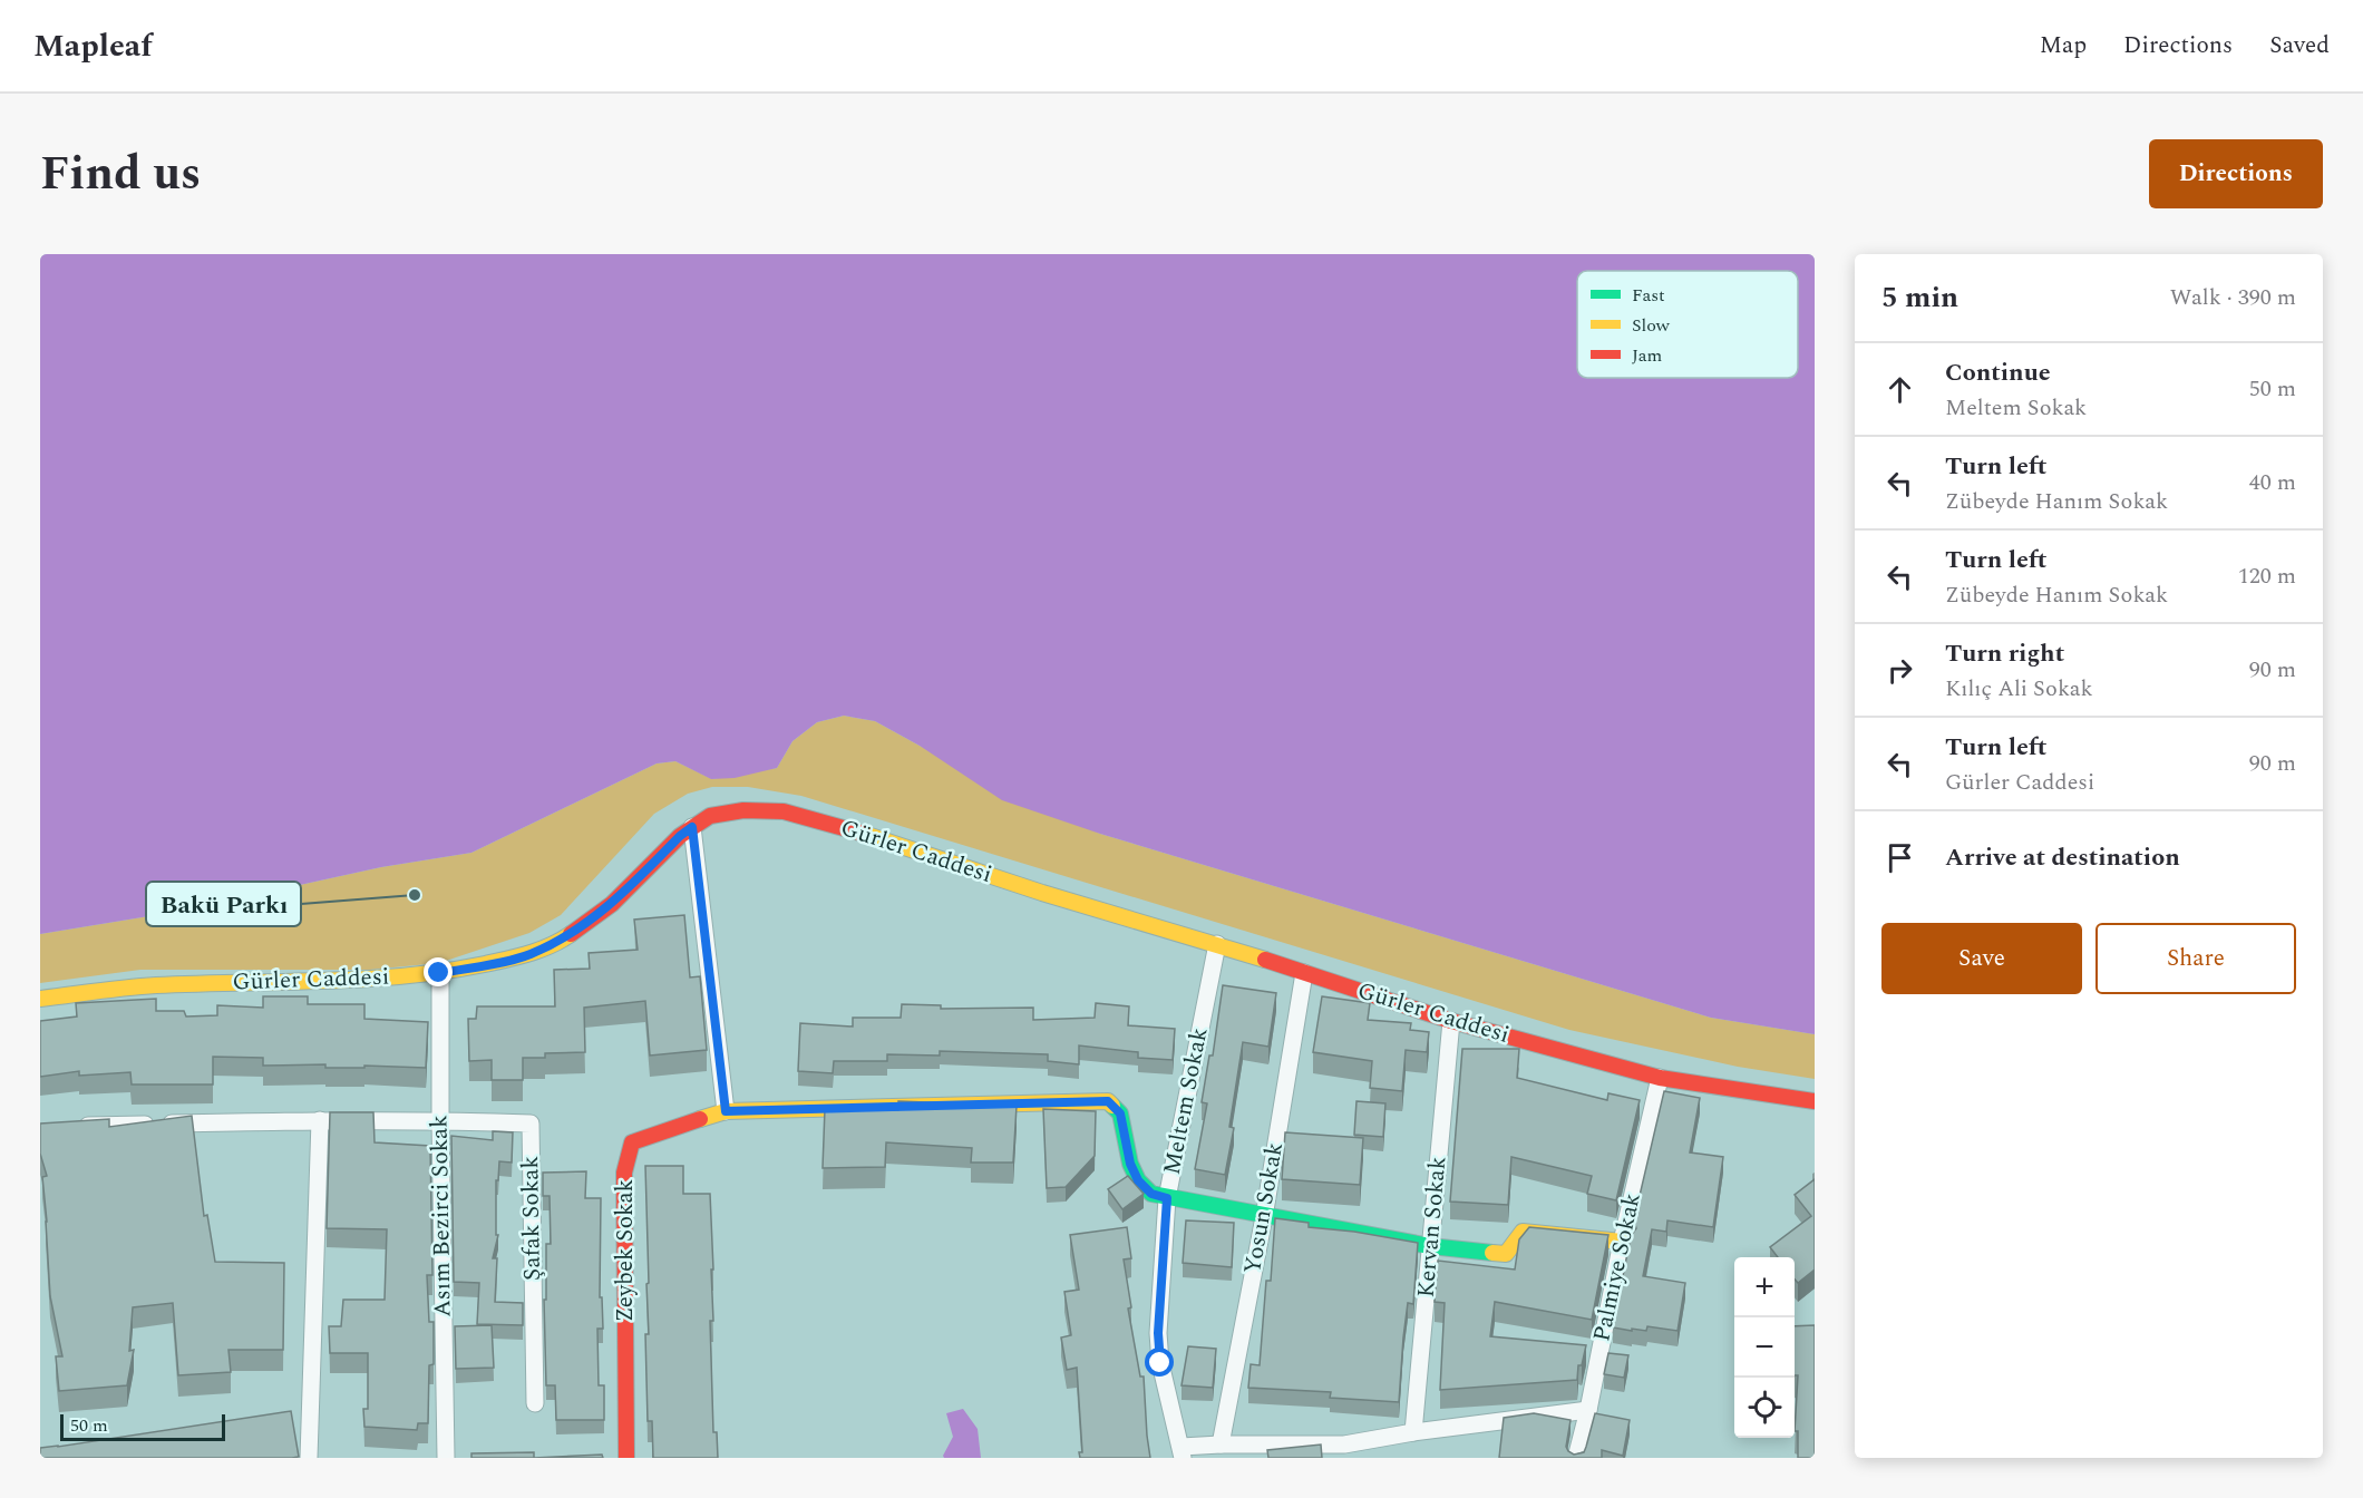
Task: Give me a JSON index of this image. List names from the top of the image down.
{
  "streets": {
    "street": [
      "Gürler Caddesi",
      "Meltem Sokak",
      "Yosun Sokak",
      "Asım Bezirci Sokak",
      "Şafak Sokak",
      "Kervan Sokak",
      "Zeybek Sokak",
      "Palmiye Sokak"
    ]
  },
  "crossings": [
    ["Gürler Caddesi", "Meltem Sokak"],
    ["Gürler Caddesi", "Yosun Sokak"],
    ["Gürler Caddesi", "Asım Bezirci Sokak"],
    ["Gürler Caddesi", "Kervan Sokak"],
    ["Gürler Caddesi", "Palmiye Sokak"],
    ["Asım Bezirci Sokak", "Şafak Sokak"]
  ],
  "places": ["Bakü Parkı"],
  "legend": ["Fast", "Slow", "Jam"],
  "scale_bar": "50 m",
  "page": {
    "header": "Mapleaf",
    "nav": ["Map", "Directions", "Saved"],
    "title": "Find us",
    "buttons": [
      "Directions",
      ["Save", "Share"]
    ],
    "heading": ["5 min", "Walk · 390 m"],
    "list": [
      ["Continue", "Meltem Sokak", "50 m"],
      ["Turn left", "Zübeyde Hanım Sokak", "40 m"],
      ["Turn left", "Zübeyde Hanım Sokak", "120 m"],
      ["Turn right", "Kılıç Ali Sokak", "90 m"],
      ["Turn left", "Gürler Caddesi", "90 m"],
      "Arrive at destination"
    ],
    "map_buttons": ["+", "−"],
    "scale": "50 m"
  }
}
